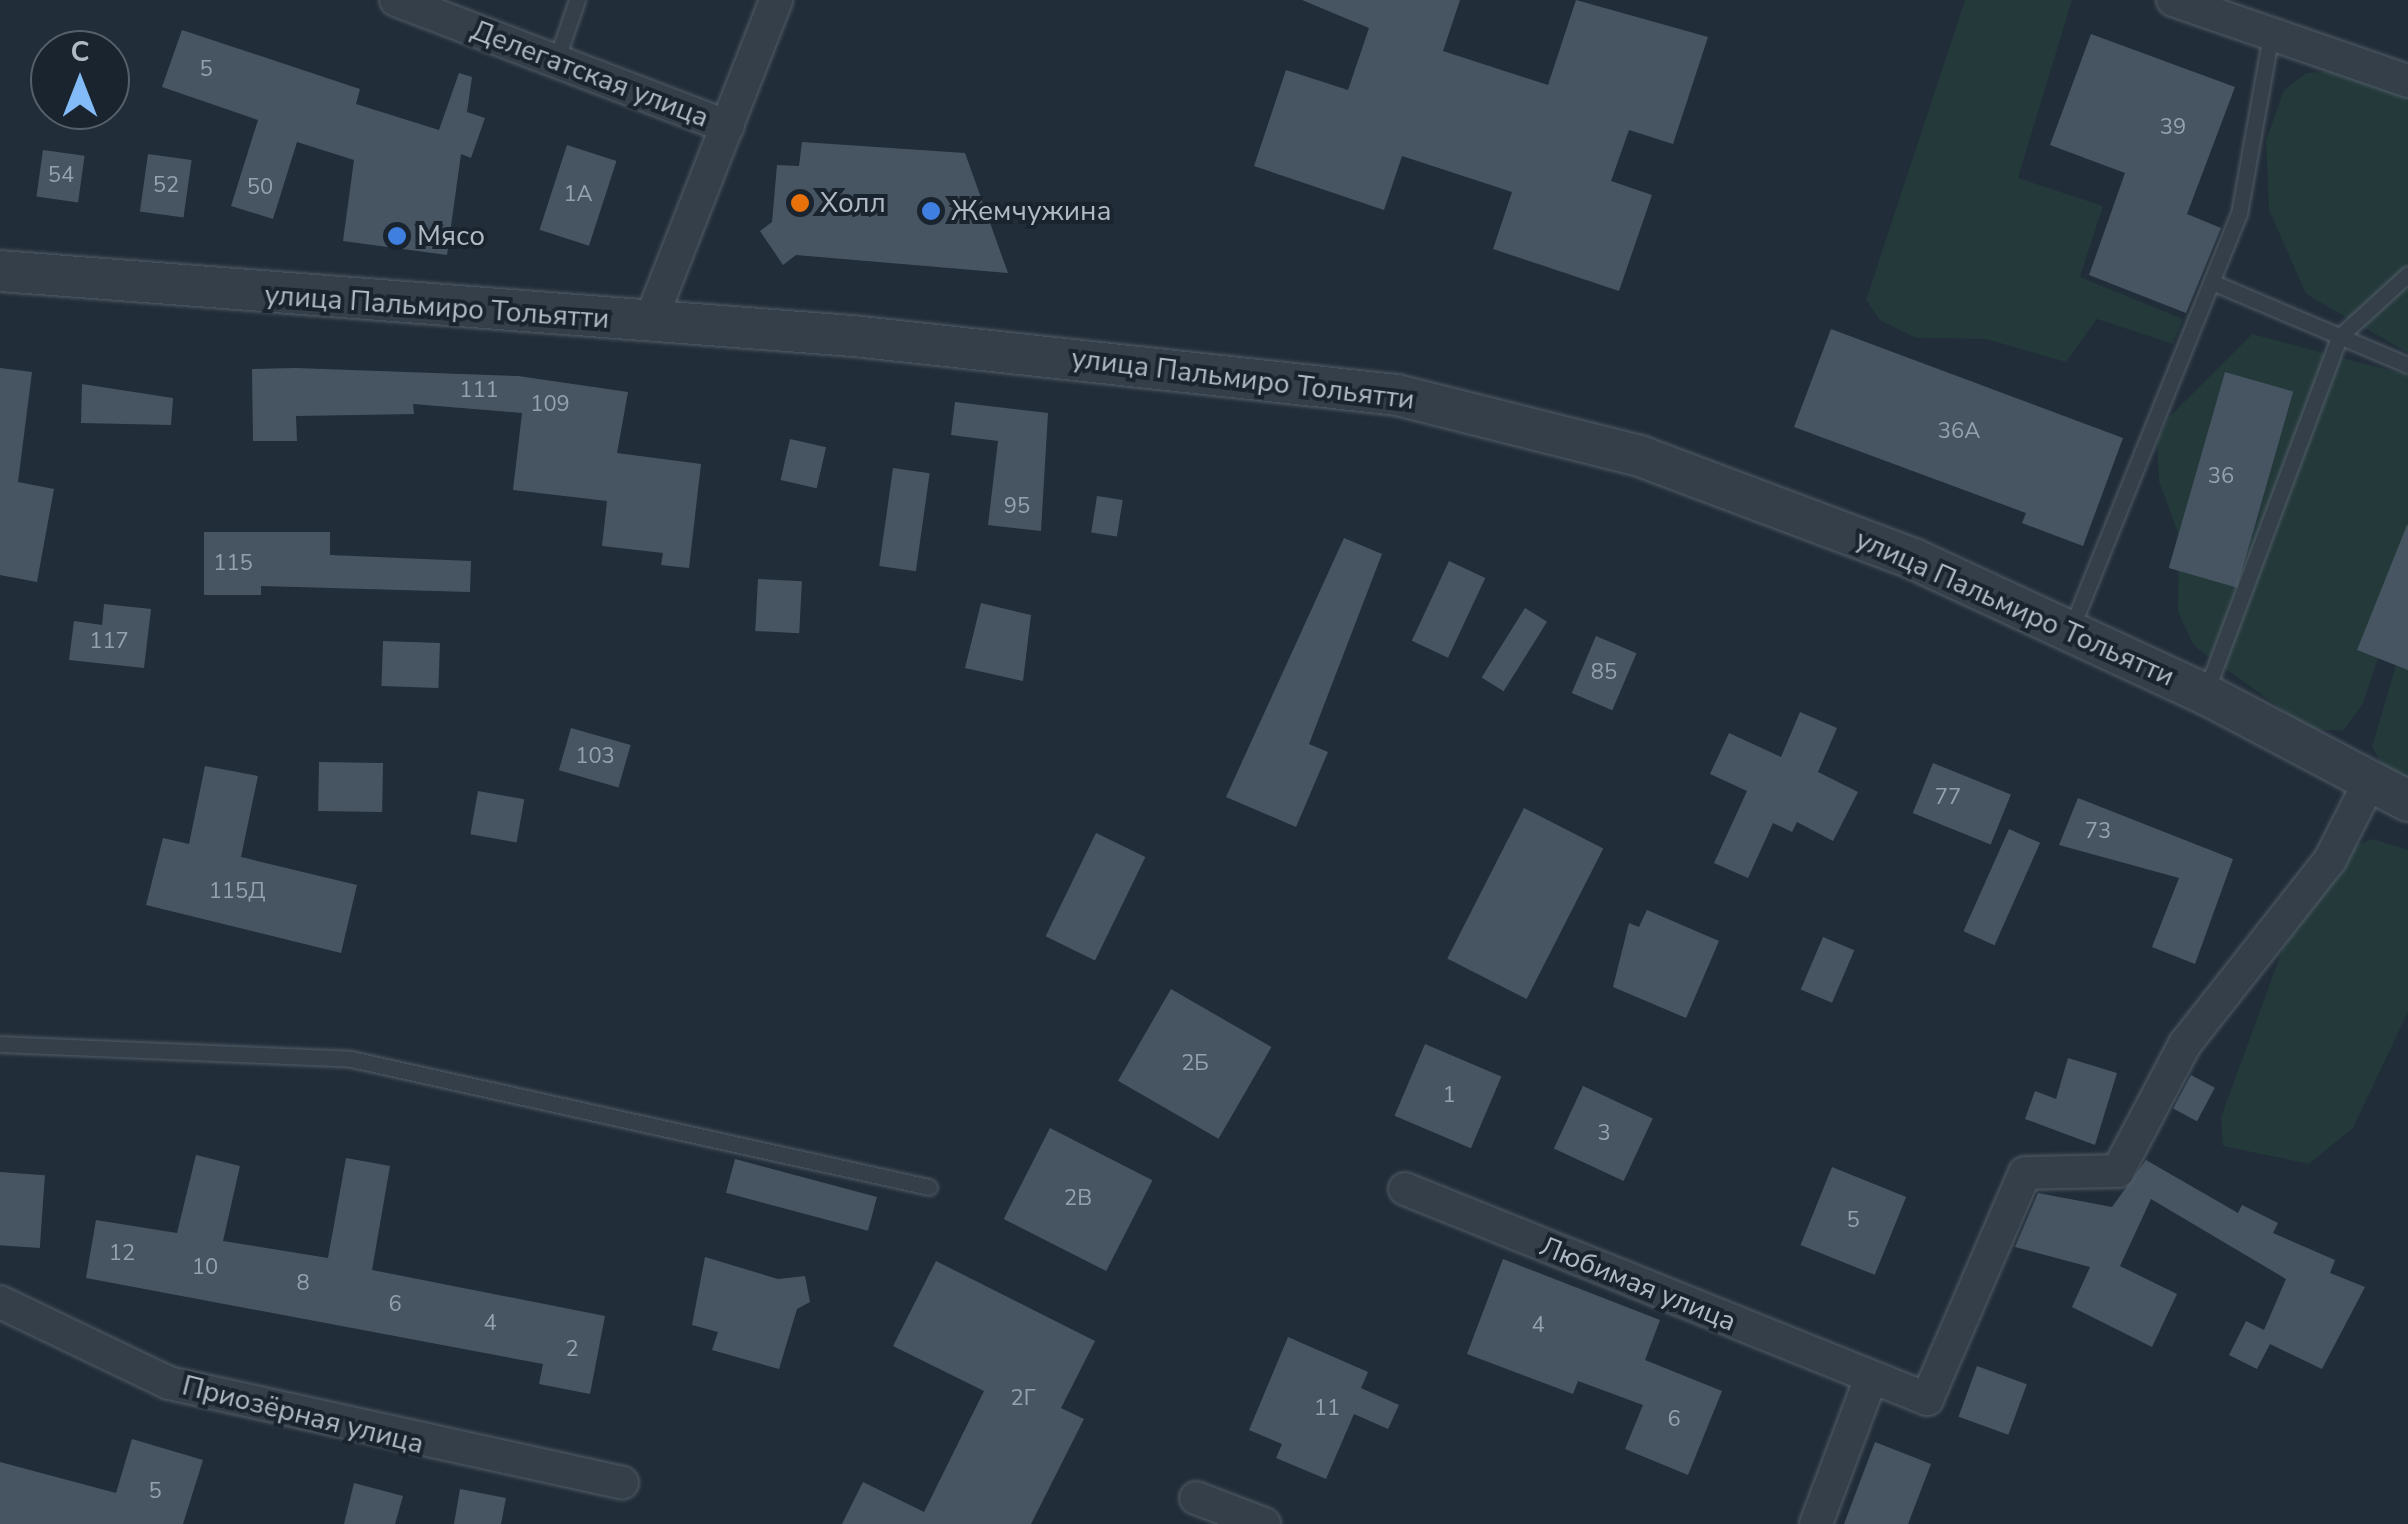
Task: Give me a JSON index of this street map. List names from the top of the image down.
{
  "streets": {
    "street": [
      "Делегатская улица",
      "улица Пальмиро Тольятти",
      "Любимая улица",
      "Приозёрная улица"
    ]
  },
  "crossings": [
    ["улица Пальмиро Тольятти", "Любимая улица"]
  ],
  "places": ["Холл", "Жемчужина", "Мясо"],
  "house_numbers": [
    "5",
    "39",
    "54",
    "52",
    "50",
    "1А",
    "111",
    "109",
    "36А",
    "36",
    "95",
    "115",
    "117",
    "85",
    "103",
    "77",
    "73",
    "115Д",
    "2Б",
    "1",
    "3",
    "2В",
    "5",
    "12",
    "10",
    "8",
    "6",
    "4",
    "4",
    "2",
    "2Г",
    "11",
    "6",
    "5"
  ],
  "north": "top"
}
